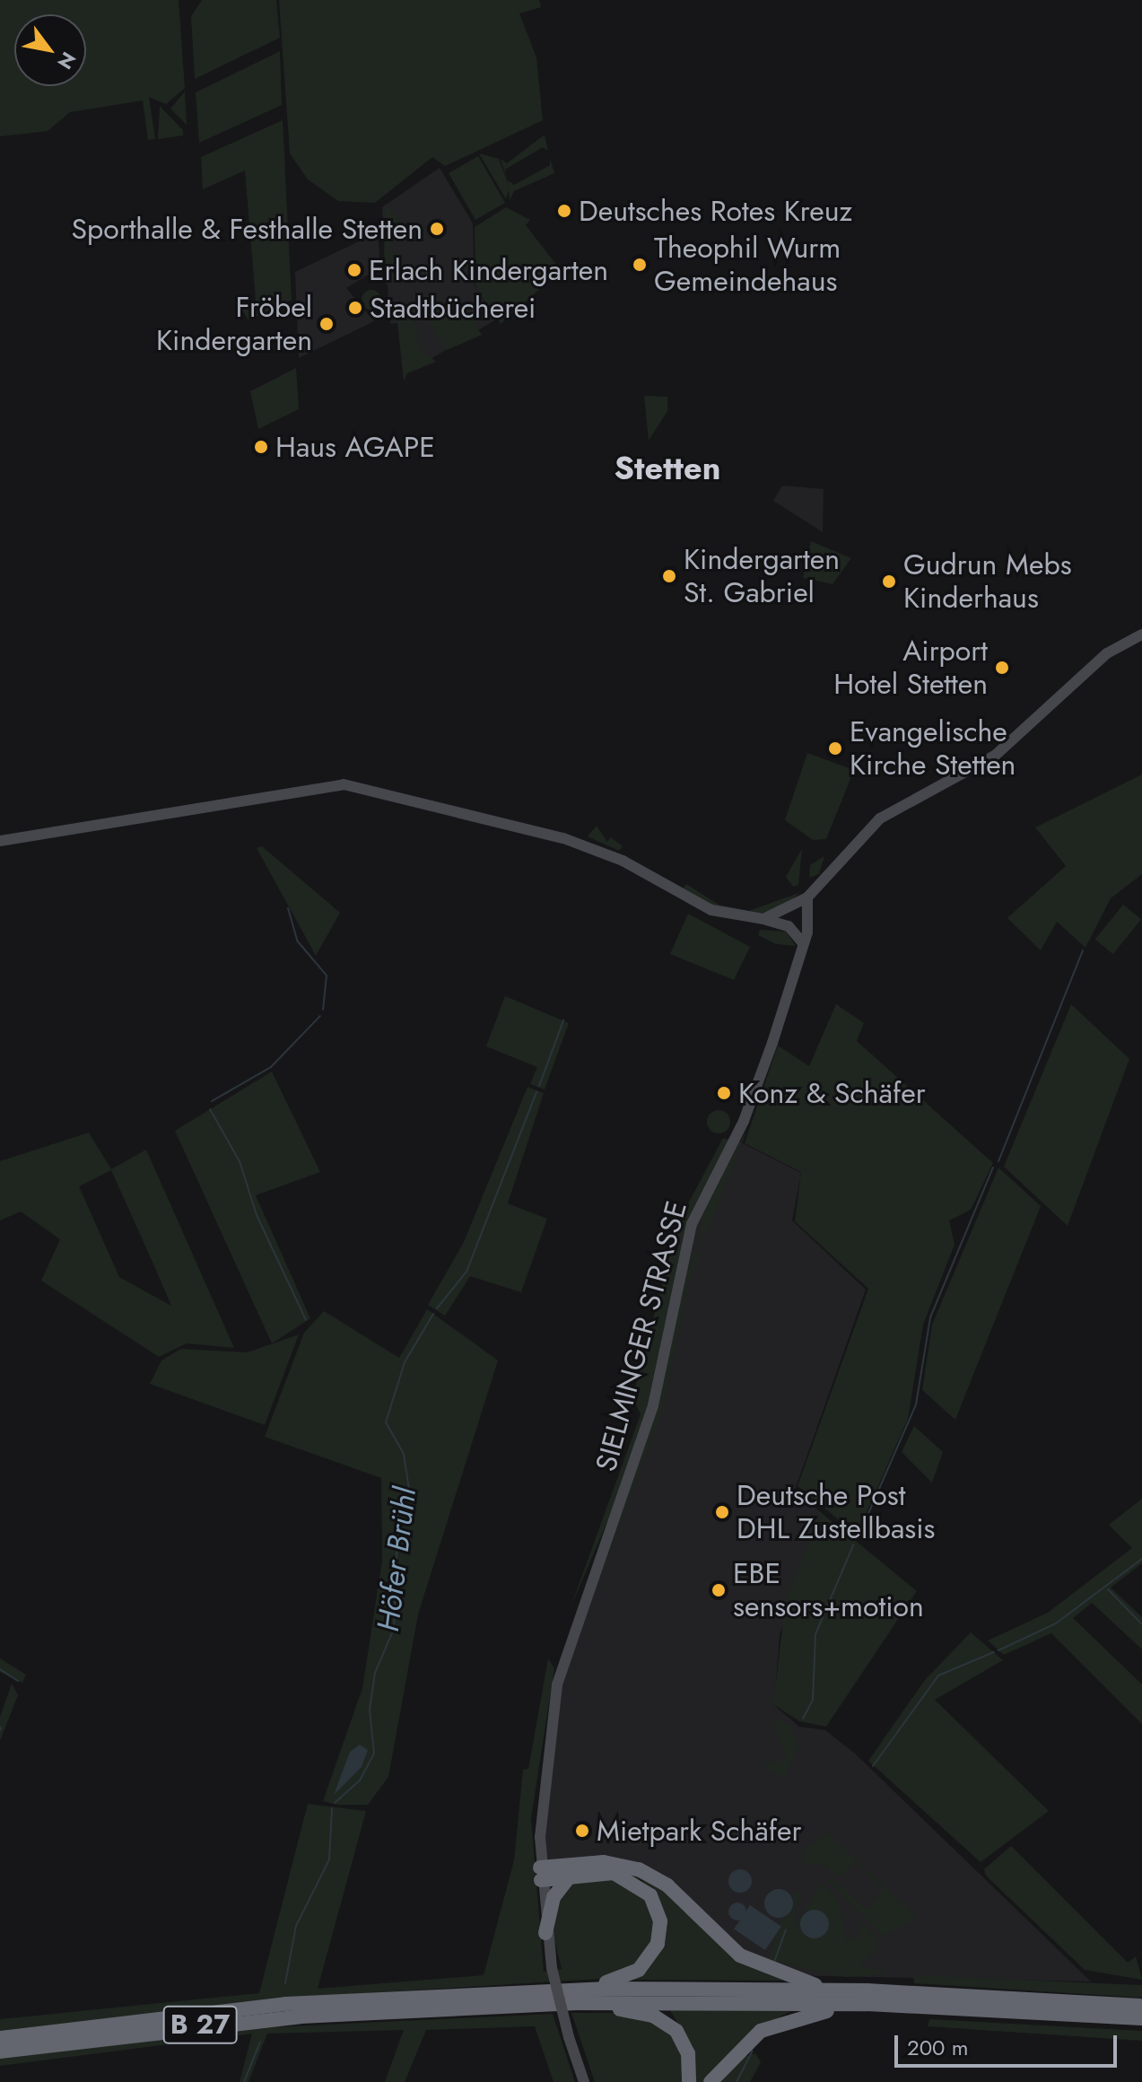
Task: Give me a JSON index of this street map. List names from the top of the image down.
{
  "streets": {
    "highway": ["B 27"],
    "street": ["SIELMINGER STRASSE"]
  },
  "districts": ["Stetten"],
  "water": ["Höfer Brühl"],
  "places": [
    "Deutsches Rotes Kreuz",
    "Sporthalle & Festhalle Stetten",
    "Theophil Wurm Gemeindehaus",
    "Erlach Kindergarten",
    "Stadtbücherei",
    "Fröbel Kindergarten",
    "Haus AGAPE",
    "Kindergarten St. Gabriel",
    "Gudrun Mebs Kinderhaus",
    "Airport Hotel Stetten",
    "Evangelische Kirche Stetten",
    "Konz & Schäfer",
    "Deutsche Post DHL Zustellbasis",
    "EBE sensors+motion",
    "Mietpark Schäfer"
  ],
  "scale_bar": "200 m",
  "north": "bottom right"
}
